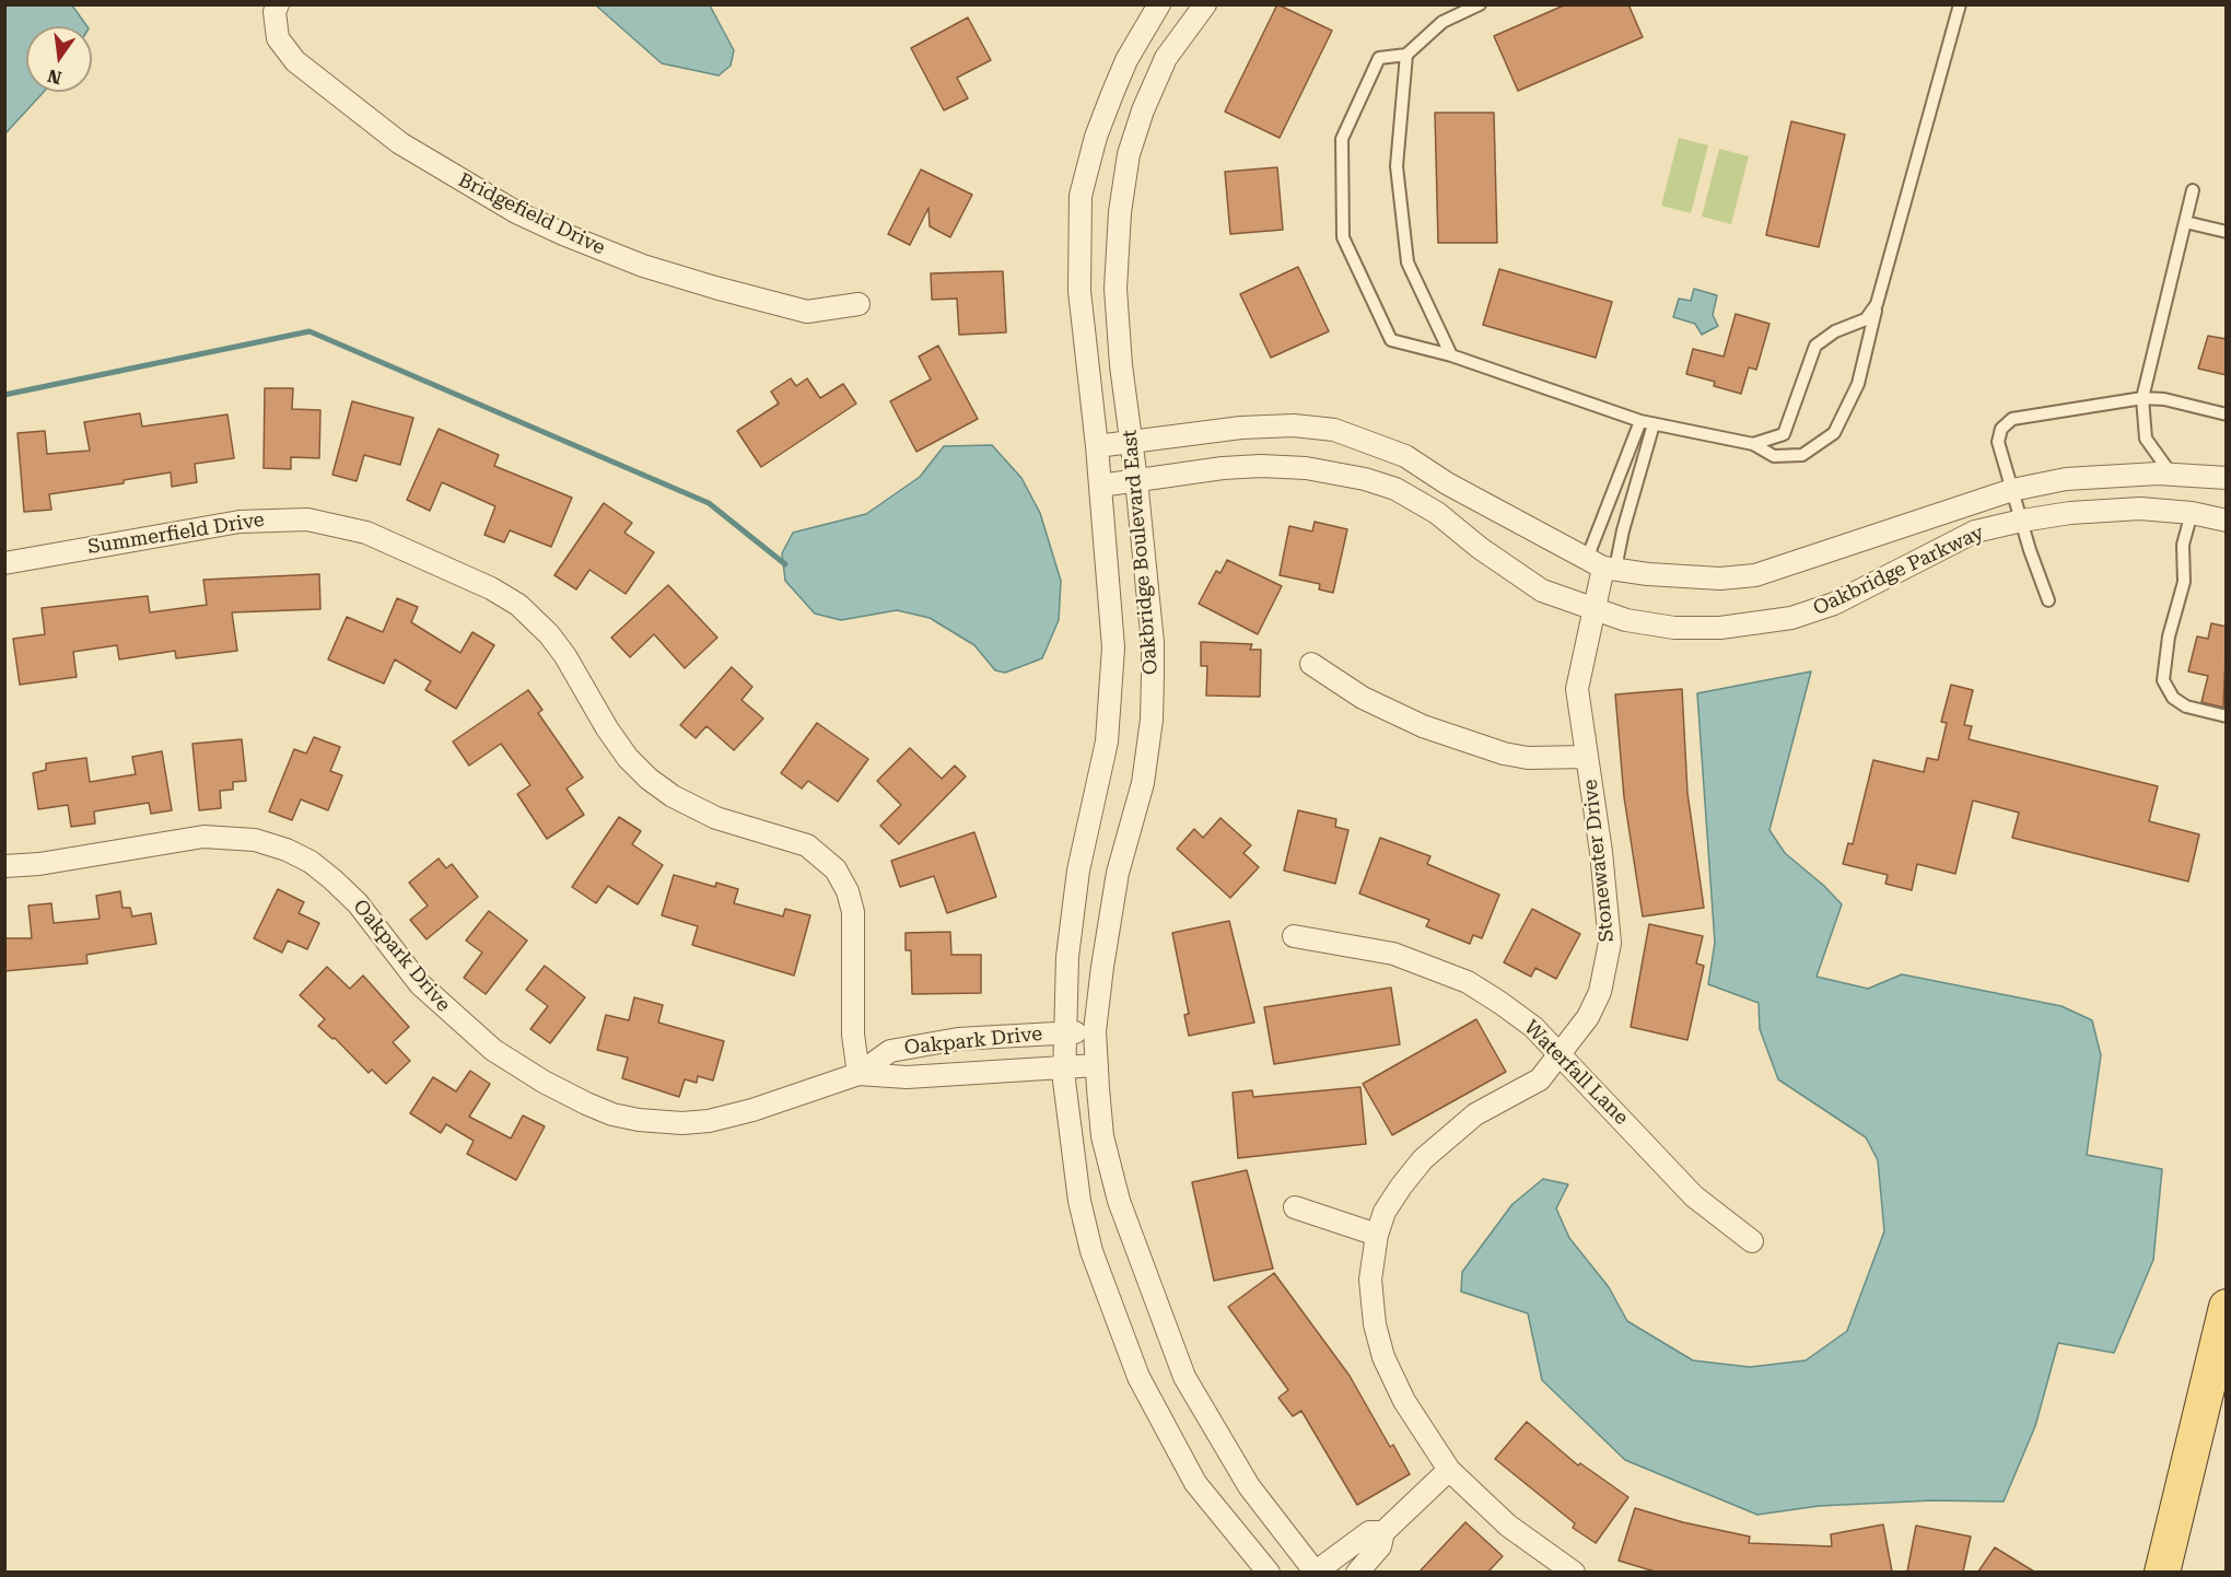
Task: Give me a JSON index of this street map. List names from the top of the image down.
{
  "streets": {
    "street": [
      "Bridgefield Drive",
      "Summerfield Drive",
      "Oakbridge Boulevard East",
      "Oakbridge Parkway",
      "Stonewater Drive",
      "Oakpark Drive",
      "Waterfall Lane"
    ]
  },
  "crossings": [
    ["Summerfield Drive", "Oakpark Drive"],
    ["Oakbridge Boulevard East", "Oakbridge Parkway"],
    ["Oakbridge Boulevard East", "Oakpark Drive"],
    ["Oakbridge Parkway", "Stonewater Drive"],
    ["Stonewater Drive", "Waterfall Lane"]
  ],
  "north": "bottom"
}
